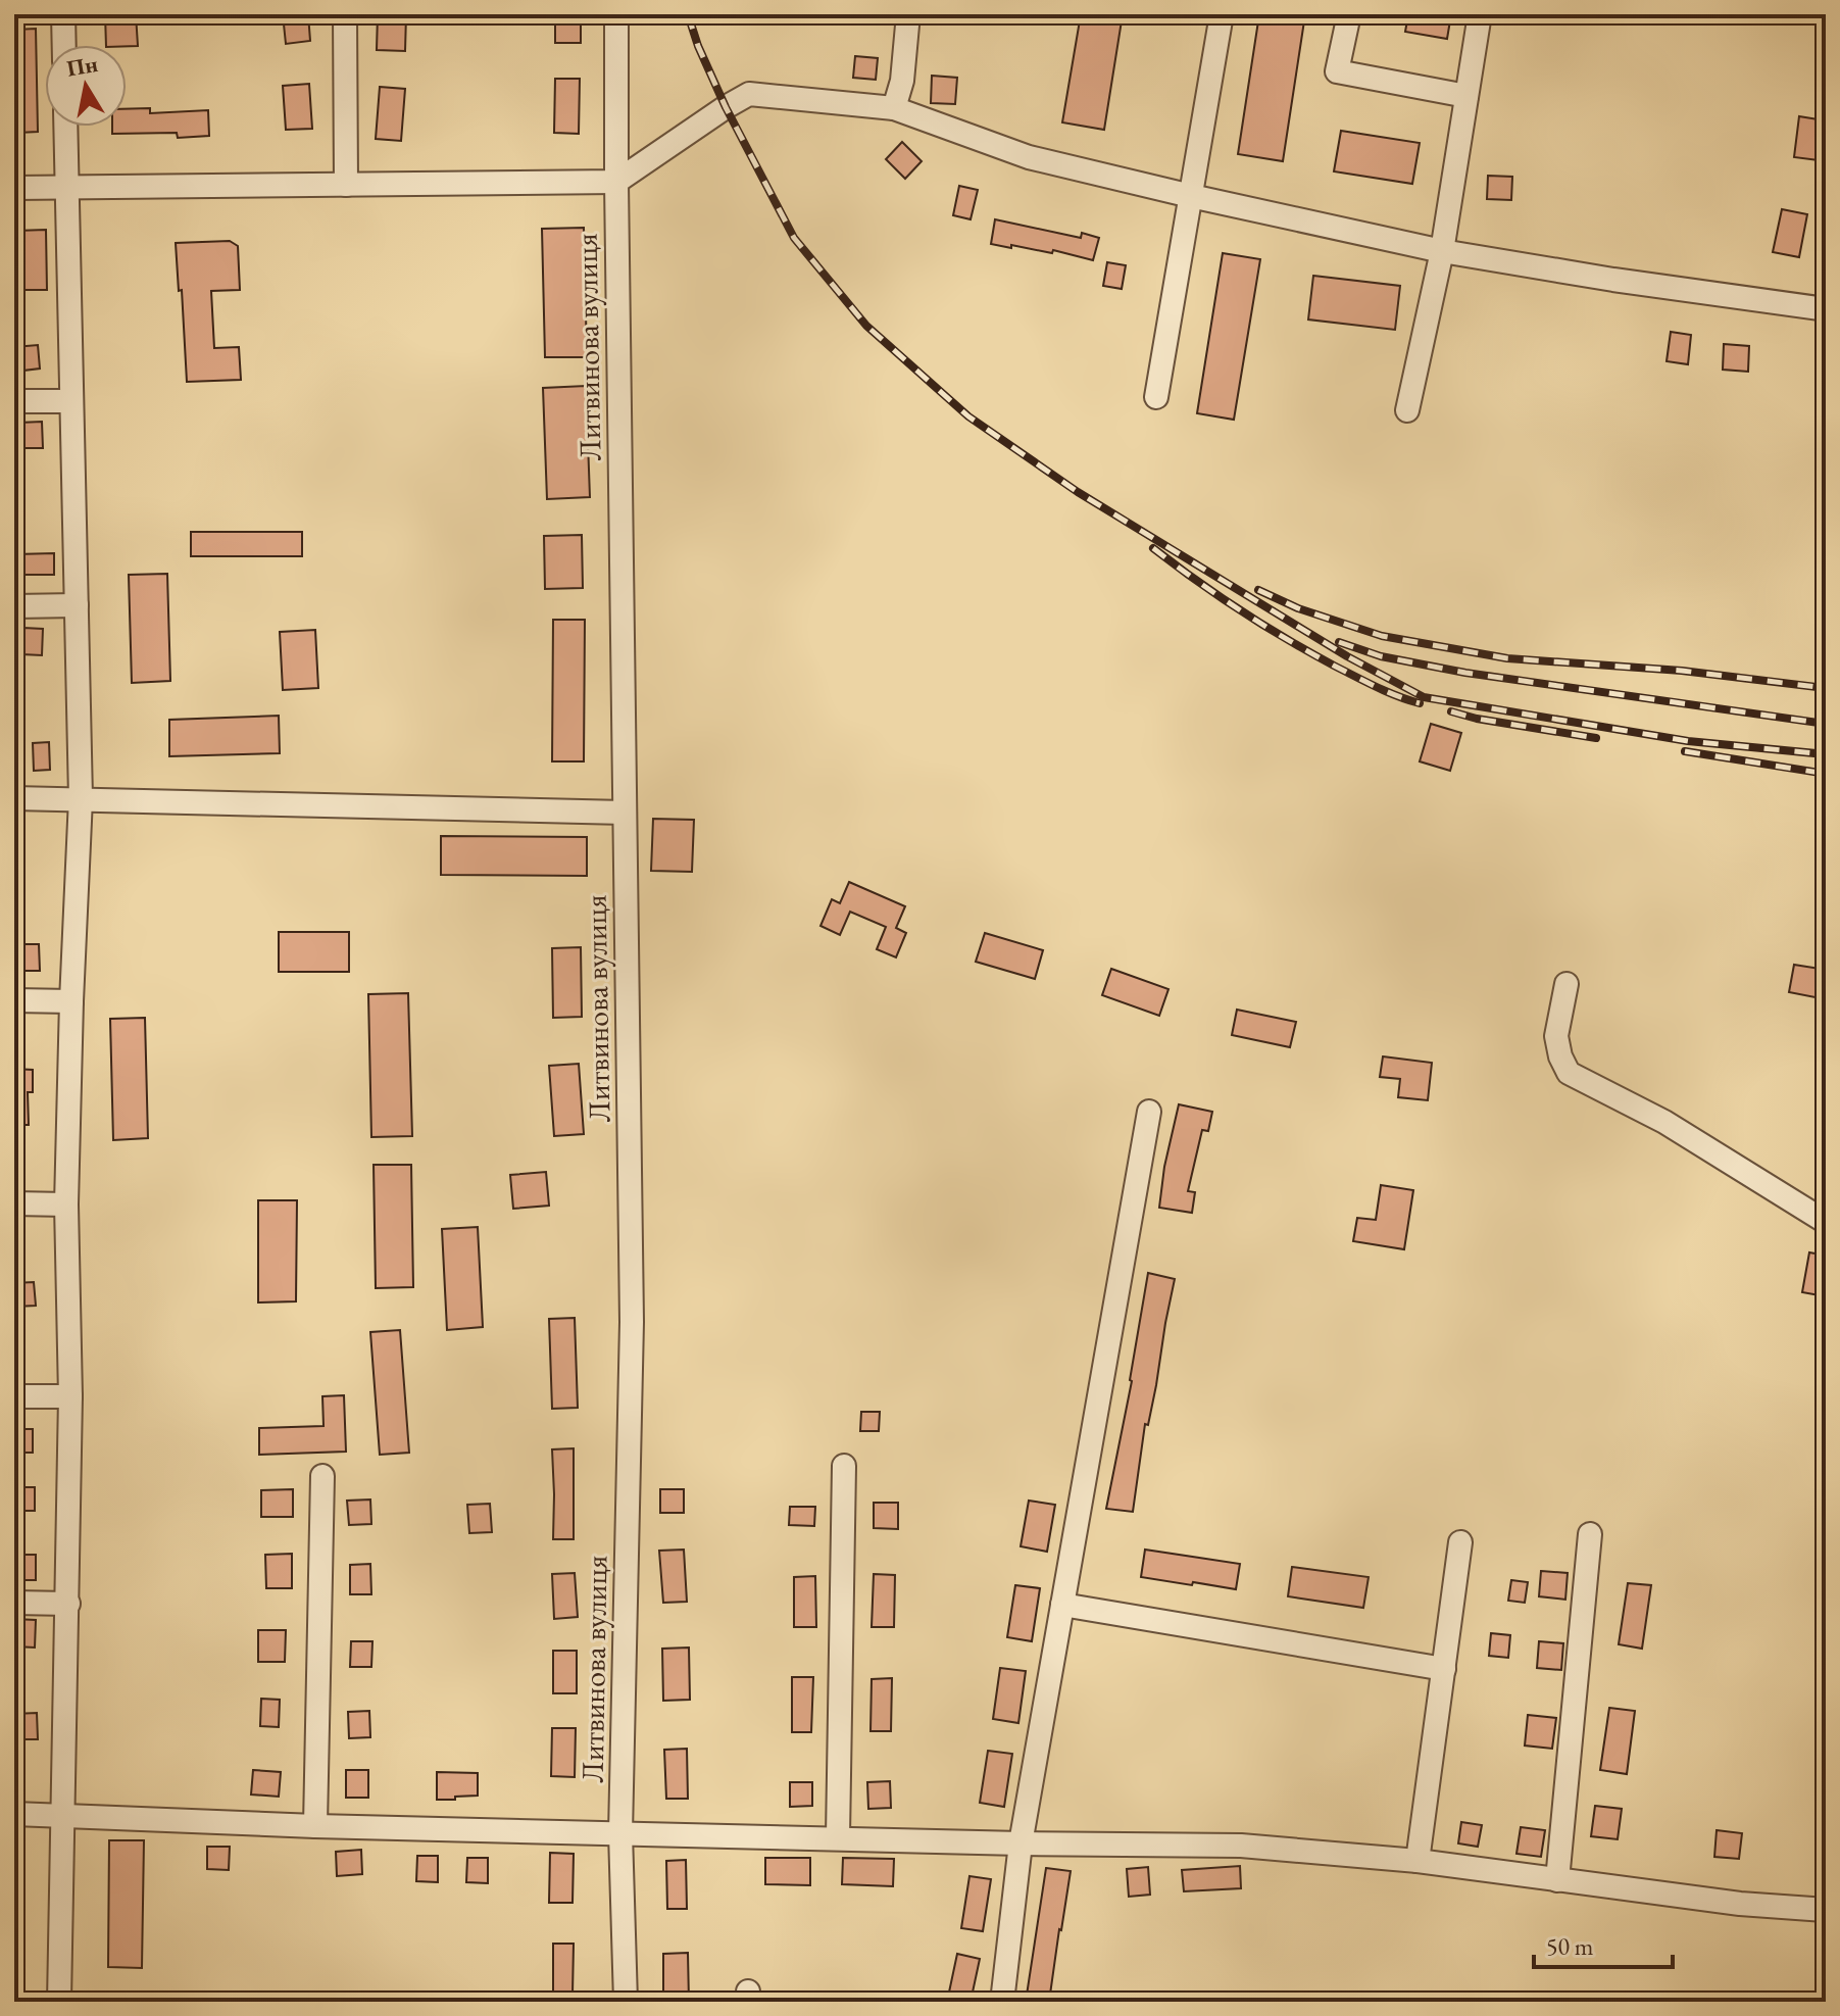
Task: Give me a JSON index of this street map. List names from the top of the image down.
{
  "streets": {
    "street": ["Литвинова вулиця"]
  },
  "scale_bar": "50 m",
  "north": "top"
}
